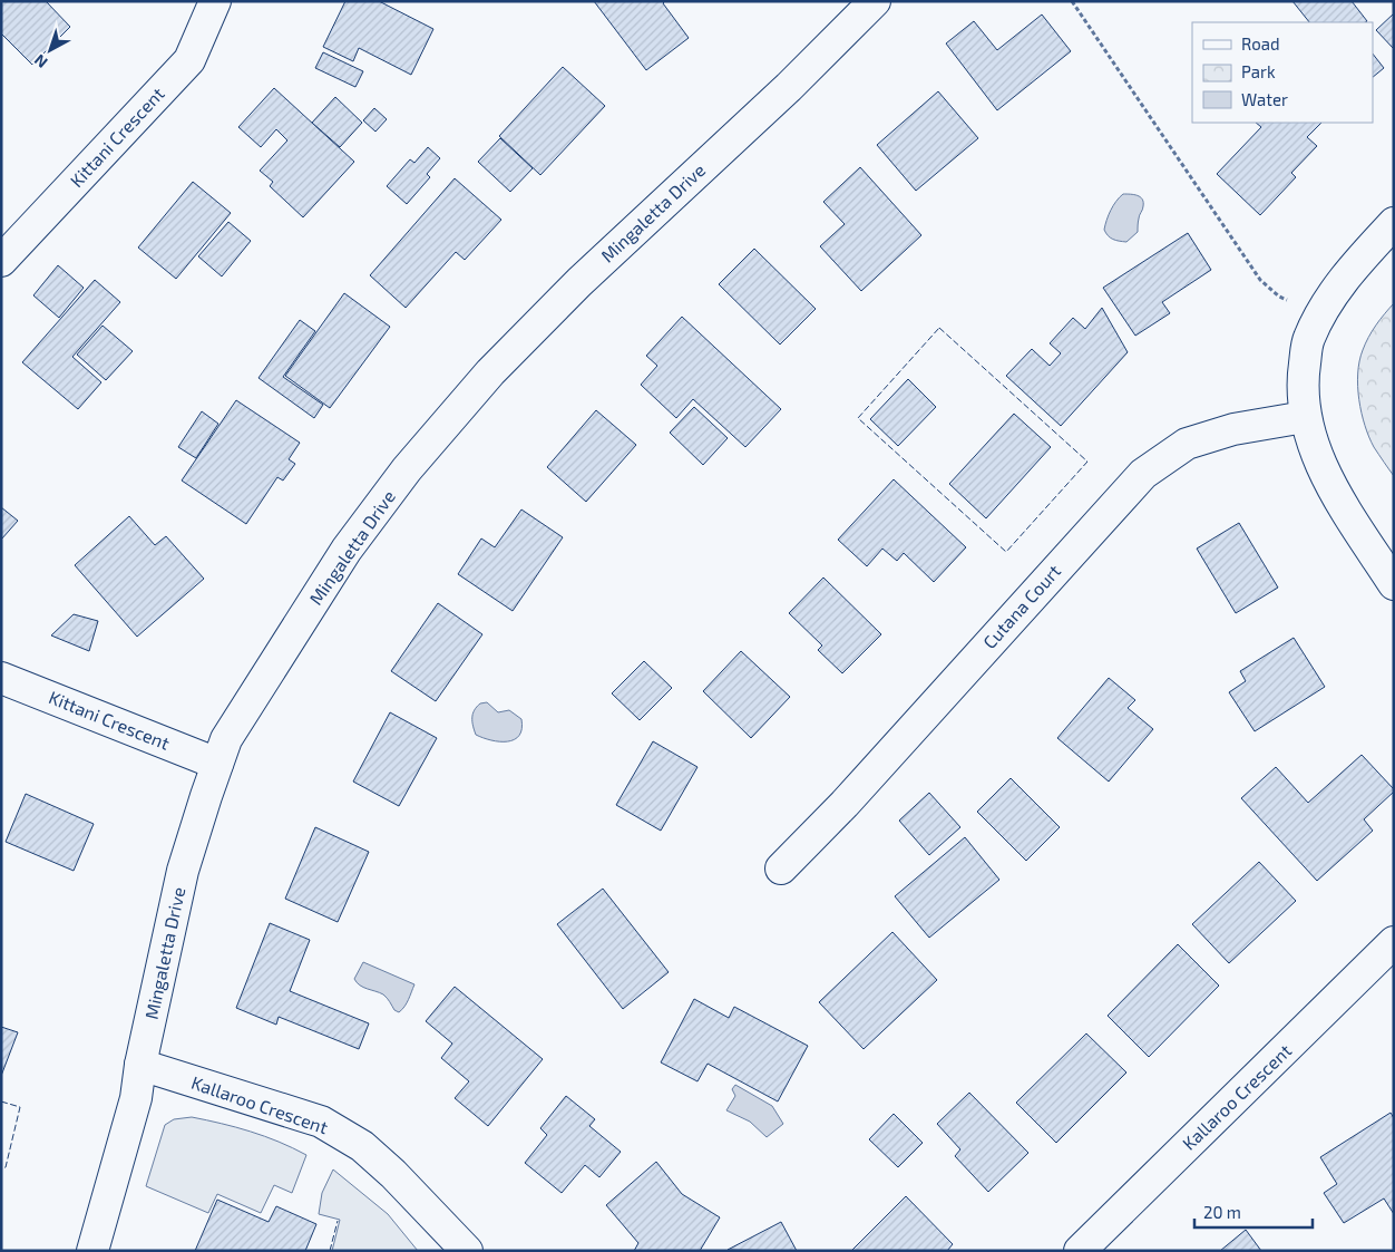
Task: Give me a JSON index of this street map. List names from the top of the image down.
{
  "streets": {
    "street": [
      "Kittani Crescent",
      "Mingaletta Drive",
      "Cutana Court",
      "Kallaroo Crescent"
    ]
  },
  "crossings": [
    ["Kittani Crescent", "Mingaletta Drive"],
    ["Mingaletta Drive", "Kallaroo Crescent"]
  ],
  "legend": ["Road", "Park", "Water"],
  "scale_bar": "20 m",
  "north": "bottom left"
}
